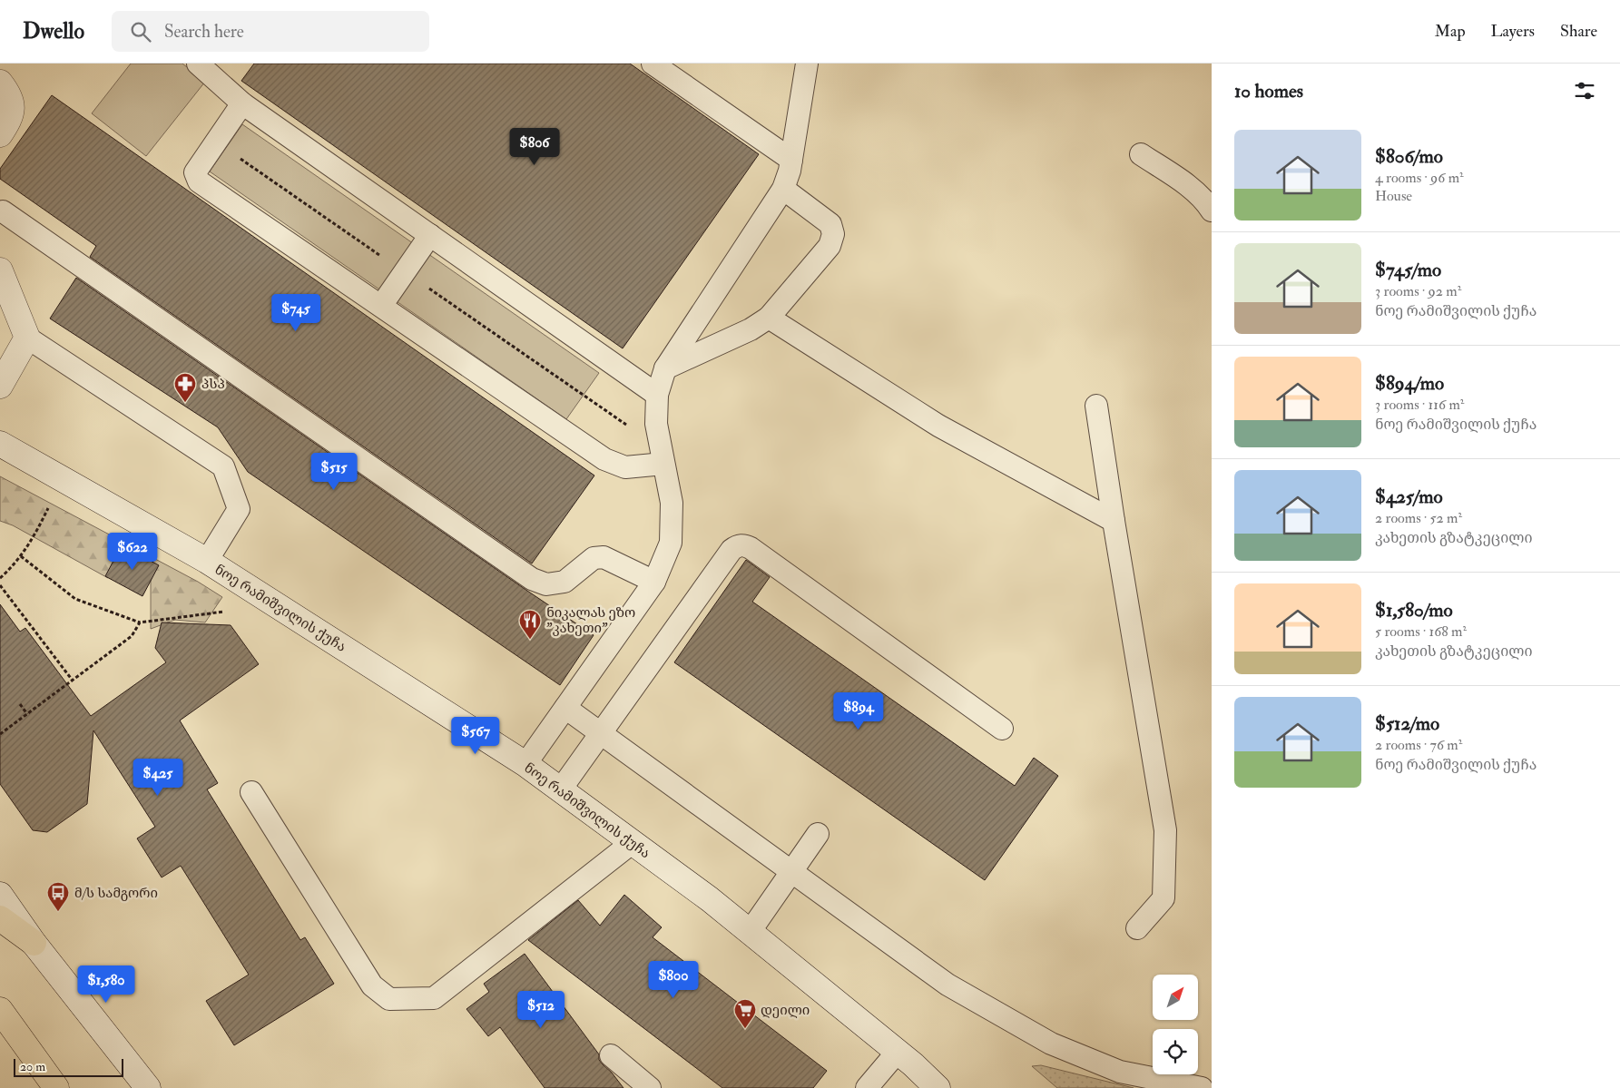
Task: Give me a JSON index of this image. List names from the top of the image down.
{
  "streets": {
    "street": ["ნოე რამიშვილის ქუჩა"]
  },
  "places": {
    "pharmacy": ["პსპ"],
    "restaurant": ["ნიკალას ეზო \"კახეთი\""],
    "bus stop": ["მ/ს სამგორი"],
    "supermarket": ["დეილი"]
  },
  "scale_bar": "20 m",
  "north": "top right",
  "page": {
    "header": "Dwello",
    "search": "Search here",
    "nav": ["Map", "Layers", "Share"],
    "heading": "10 homes",
    "list": [
      {
        "name": "$806/mo",
        "note": "4 rooms · 96 m² · House"
      },
      {
        "name": "$745/mo",
        "note": "3 rooms · 92 m² · ნოე რამიშვილის ქუჩა"
      },
      {
        "name": "$894/mo",
        "note": "3 rooms · 116 m² · ნოე რამიშვილის ქუჩა"
      },
      {
        "name": "$425/mo",
        "note": "2 rooms · 52 m² · კახეთის გზატკეცილი"
      },
      {
        "name": "$1,580/mo",
        "note": "5 rooms · 168 m² · კახეთის გზატკეცილი"
      },
      {
        "name": "$512/mo",
        "note": "2 rooms · 76 m² · ნოე რამიშვილის ქუჩა"
      }
    ],
    "price": [
      "$806",
      "$745",
      "$515",
      "$622",
      "$894",
      "$567",
      "$425",
      "$800",
      "$1,580",
      "$512"
    ],
    "scale": "20 m"
  }
}
